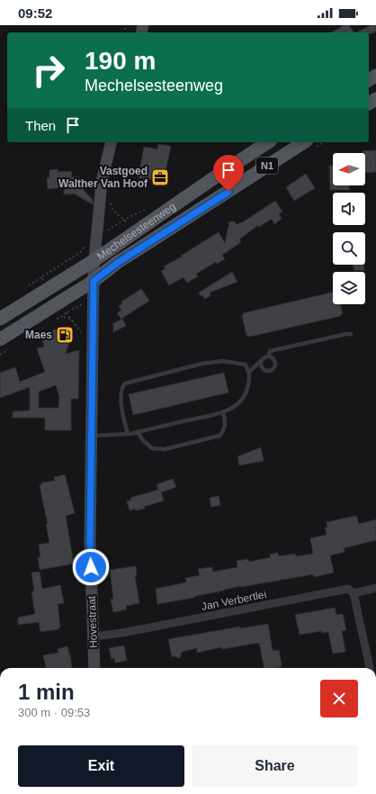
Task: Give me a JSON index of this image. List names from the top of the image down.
{
  "streets": {
    "main road": ["N1", "Mechelsesteenweg"],
    "street": ["Jan Verbertlei", "Hovestraat"]
  },
  "crossings": [
    ["Mechelsesteenweg", "Hovestraat"],
    ["Jan Verbertlei", "Hovestraat"]
  ],
  "places": {
    "office": ["Vastgoed Walther Van Hoof"],
    "fuel station": ["Maes"]
  },
  "north": "left",
  "page": {
    "status": "09:52",
    "turn": ["190 m", "Mechelsesteenweg"],
    "then": "Then",
    "heading": ["1 min", "300 m · 09:53"],
    "buttons": ["Exit", "Share"]
  }
}
